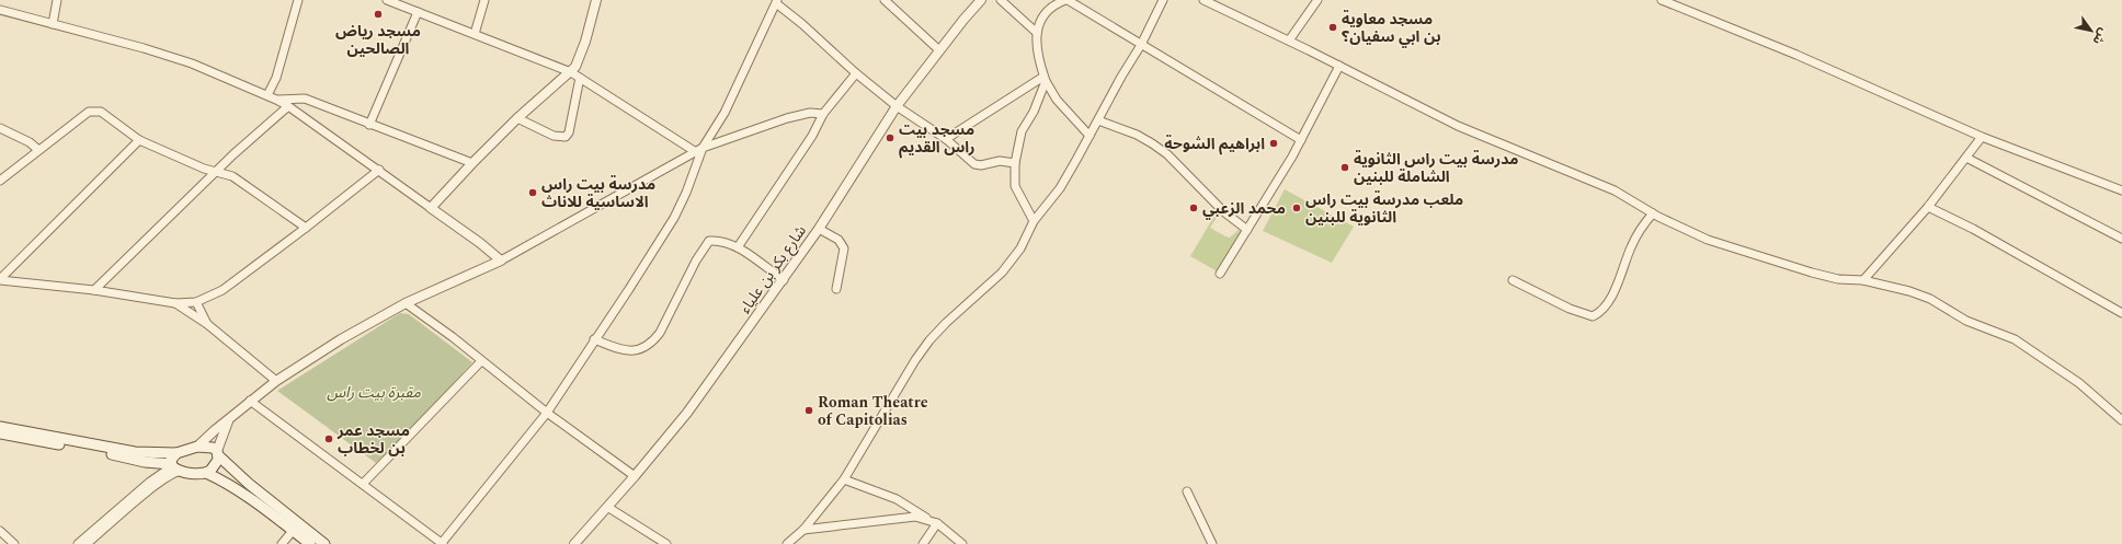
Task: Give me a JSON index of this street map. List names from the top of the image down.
{
  "streets": {
    "street": ["شارع بكر بن علياء"]
  },
  "parks": ["مقبرة بيت راس"],
  "places": [
    "مسجد رياض الصالحين",
    "مسجد معاوية بن ابي سفيان؟",
    "مسجد بيت راس القديم",
    "ابراهيم الشوحة",
    "مدرسة بيت راس الثانوية الشاملة للبنين",
    "مدرسة بيت راس الاساسية للاناث",
    "محمد الزعبي",
    "ملعب مدرسة بيت راس الثانوية للبنين",
    "Roman Theatre of Capitolias",
    "مسجد عمر بن لخطاب"
  ],
  "north": "bottom right"
}
